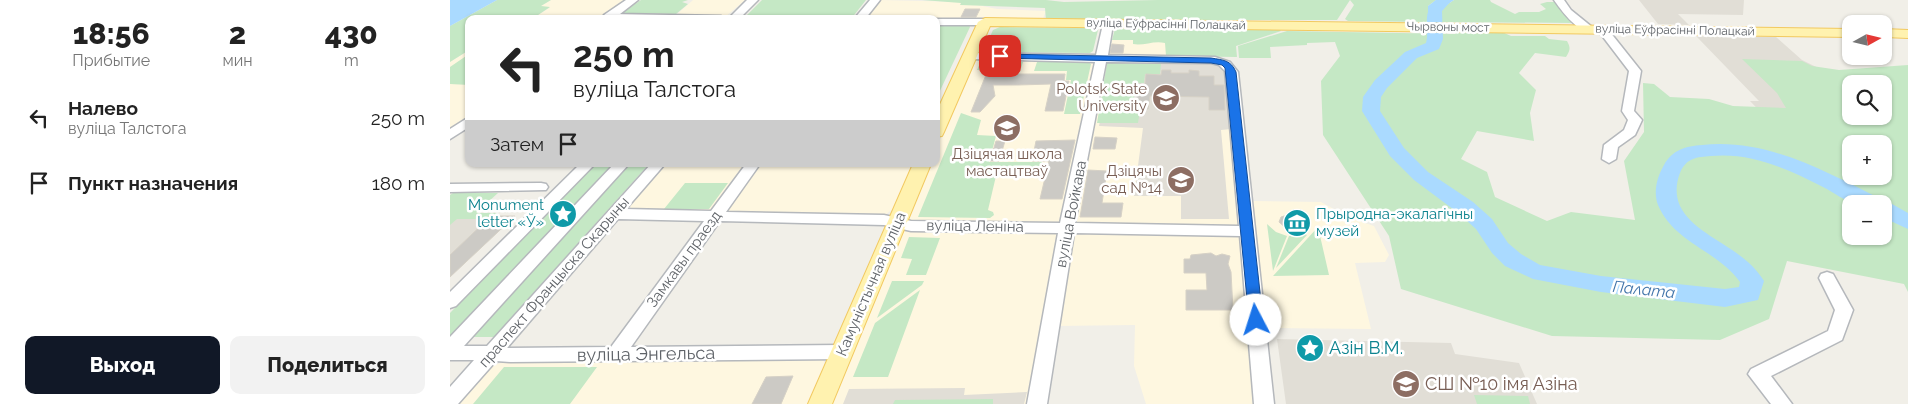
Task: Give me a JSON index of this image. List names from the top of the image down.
{
  "streets": {
    "main road": ["вуліца Еўфрасінні Полацкай", "Чырвоны мост", "Камуністычная вуліца"],
    "street": [
      "вуліца Войкава",
      "вуліца Леніна",
      "Замкавы праезд",
      "праспект Францыска Скарыны",
      "вуліца Энгельса"
    ]
  },
  "crossings": [
    ["вуліца Еўфрасінні Полацкай", "Чырвоны мост"],
    ["вуліца Еўфрасінні Полацкай", "вуліца Войкава"],
    ["вуліца Войкава", "вуліца Леніна"],
    ["вуліца Леніна", "Замкавы праезд"],
    ["вуліца Леніна", "праспект Францыска Скарыны"],
    ["вуліца Леніна", "Камуністычная вуліца"],
    ["Замкавы праезд", "вуліца Энгельса"],
    ["праспект Францыска Скарыны", "вуліца Энгельса"],
    ["Камуністычная вуліца", "вуліца Энгельса"]
  ],
  "water": ["Палата"],
  "places": {
    "school or university": [
      "Polotsk State University",
      "Дзіцячая школа мастацтваў",
      "Дзіцячы сад №14",
      "СШ №10 імя Азіна"
    ],
    "place": ["Monument letter «Ў»", "Азін В.М."],
    "museum": ["Прыродна-экалагічны музей"]
  },
  "north": "right",
  "page": {
    "eta": [
      "18:56",
      "Прибытие",
      "2",
      "мин",
      "430",
      "m"
    ],
    "map_buttons": ["+", "−"],
    "turn": ["250 m", "вуліца Талстога"],
    "list": [
      {
        "name": "Налево",
        "note": "вуліца Талстога",
        "value": "250 m"
      },
      {
        "name": "Пункт назначения",
        "value": "180 m"
      }
    ],
    "then": "Затем",
    "buttons": ["Выход", "Поделиться"]
  }
}
